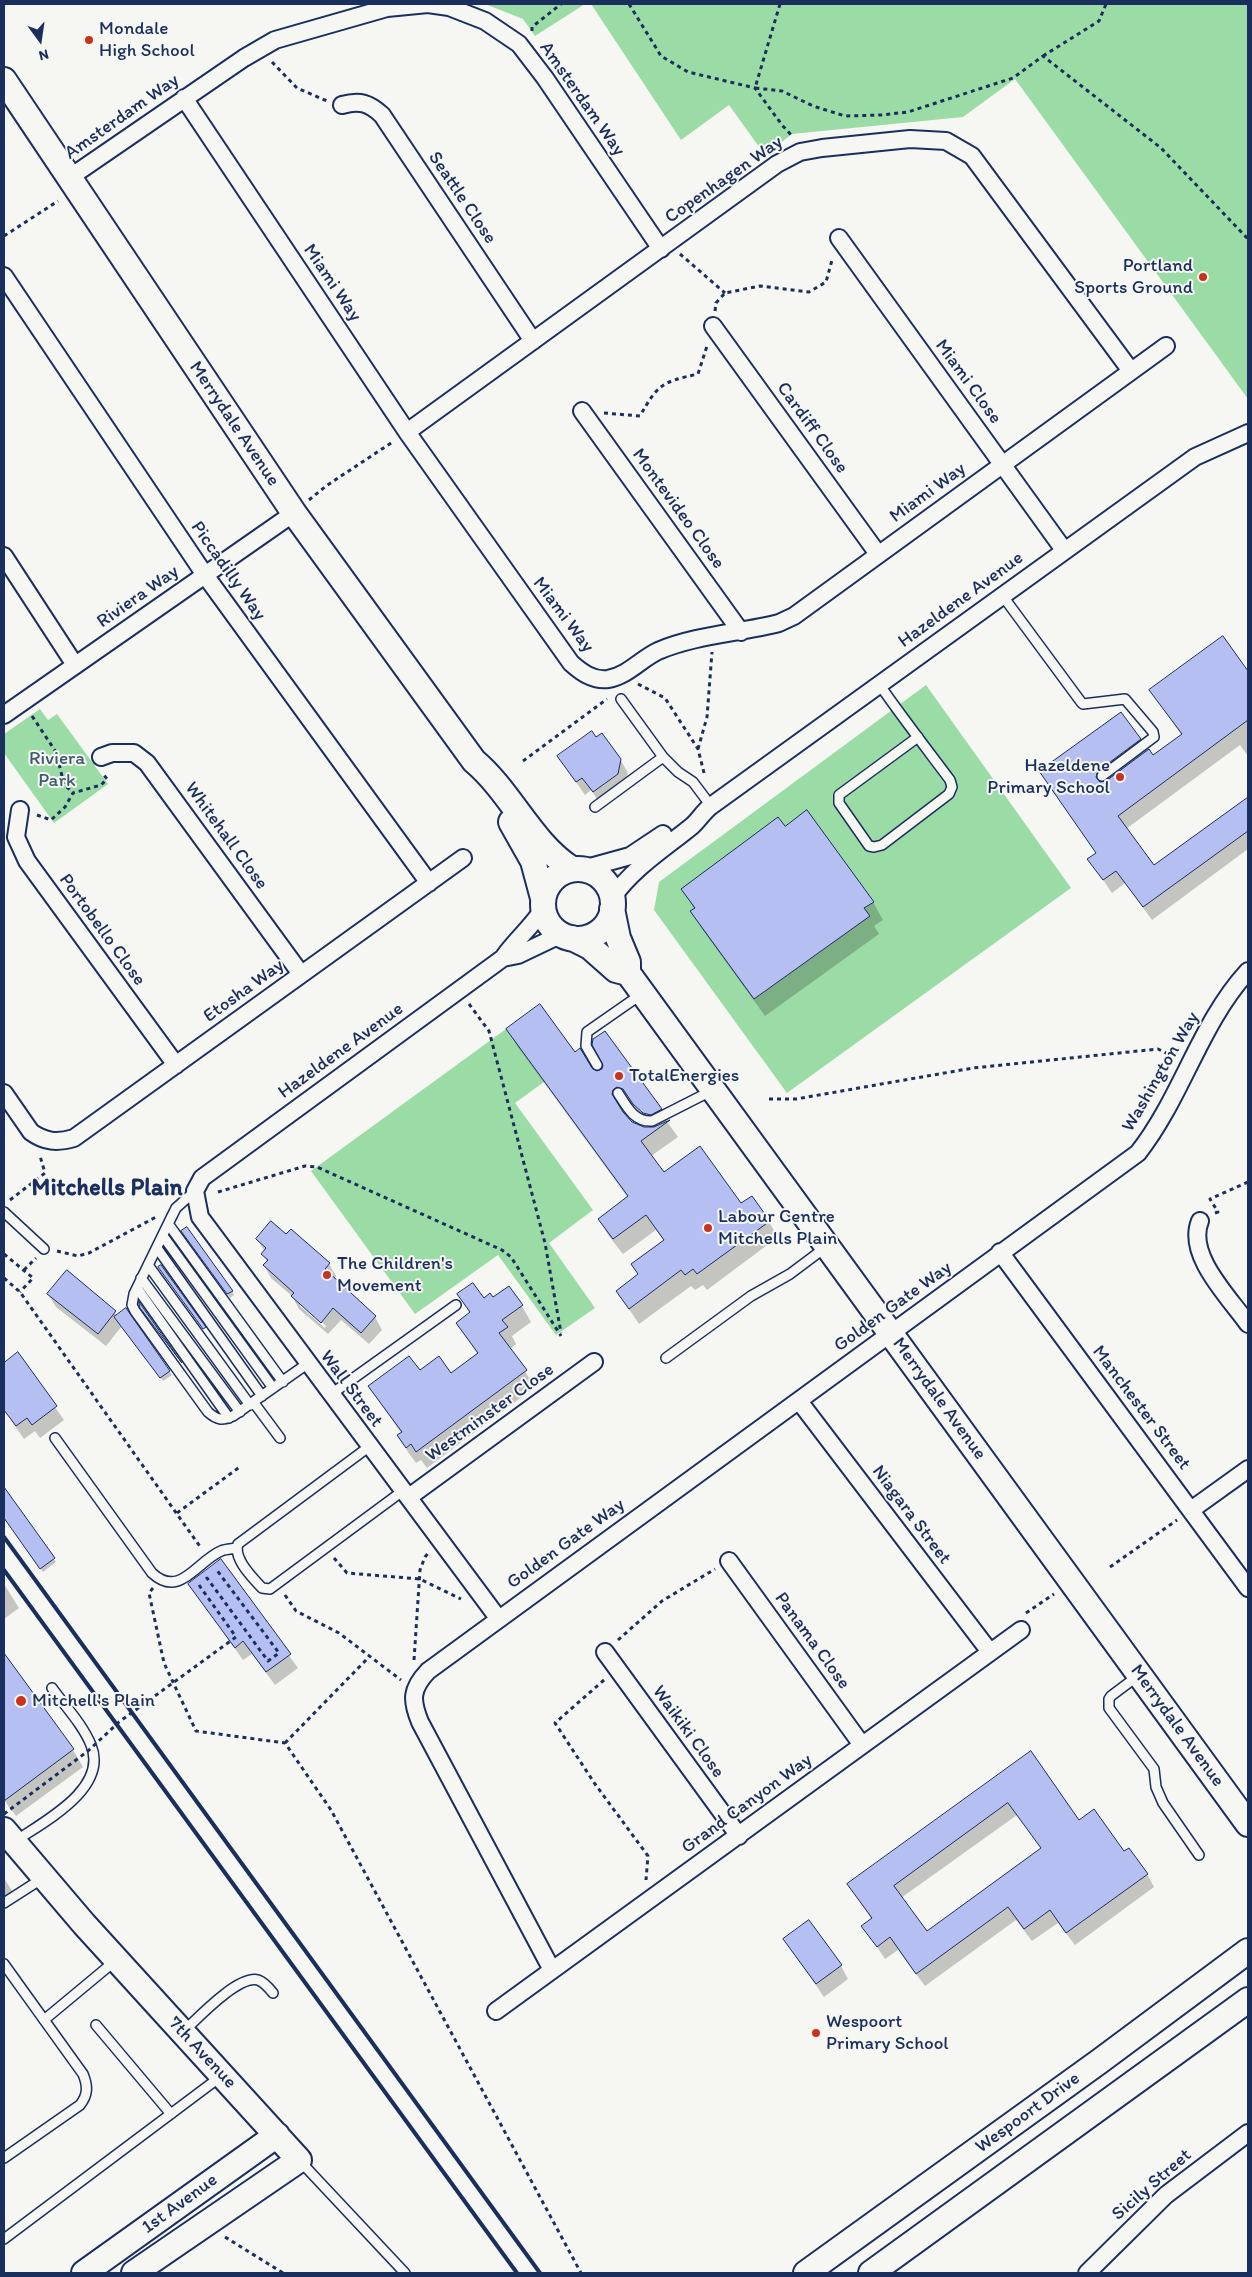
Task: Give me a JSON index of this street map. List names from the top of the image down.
{
  "streets": {
    "street": [
      "Amsterdam Way",
      "Copenhagen Way",
      "Seattle Close",
      "Miami Way",
      "Miami Close",
      "Merrydale Avenue",
      "Cardiff Close",
      "Montevideo Close",
      "Piccadilly Way",
      "Riviera Way",
      "Hazeldene Avenue",
      "Whitehall Close",
      "Portobello Close",
      "Etosha Way",
      "Washington Way",
      "Golden Gate Way",
      "Wall Street",
      "Manchester Street",
      "Westminster Close",
      "Niagara Street",
      "Panama Close",
      "Waikiki Close",
      "Grand Canyon Way",
      "7th Avenue",
      "Wespoort Drive",
      "Sicily Street",
      "1st Avenue"
    ]
  },
  "crossings": [
    ["Amsterdam Way", "Copenhagen Way"],
    ["Amsterdam Way", "Miami Way"],
    ["Amsterdam Way", "Merrydale Avenue"],
    ["Copenhagen Way", "Seattle Close"],
    ["Copenhagen Way", "Miami Way"],
    ["Miami Way", "Miami Close"],
    ["Miami Way", "Cardiff Close"],
    ["Miami Way", "Montevideo Close"],
    ["Miami Close", "Hazeldene Avenue"],
    ["Merrydale Avenue", "Riviera Way"],
    ["Merrydale Avenue", "Hazeldene Avenue"],
    ["Merrydale Avenue", "Golden Gate Way"],
    ["Piccadilly Way", "Riviera Way"],
    ["Piccadilly Way", "Etosha Way"],
    ["Hazeldene Avenue", "Wall Street"],
    ["Whitehall Close", "Etosha Way"],
    ["Portobello Close", "Etosha Way"],
    ["Washington Way", "Golden Gate Way"],
    ["Washington Way", "Manchester Street"],
    ["Golden Gate Way", "Wall Street"],
    ["Golden Gate Way", "Manchester Street"],
    ["Golden Gate Way", "Niagara Street"],
    ["Wall Street", "Westminster Close"],
    ["Niagara Street", "Grand Canyon Way"],
    ["Panama Close", "Grand Canyon Way"],
    ["Waikiki Close", "Grand Canyon Way"],
    ["7th Avenue", "1st Avenue"]
  ],
  "districts": ["Mitchells Plain"],
  "parks": ["Riviera Park"],
  "places": [
    "Mondale High School",
    "Portland Sports Ground",
    "Hazeldene Primary School",
    "TotalEnergies",
    "Labour Centre Mitchells Plain",
    "The Children's Movement",
    "Mitchell's Plain",
    "Wespoort Primary School"
  ],
  "north": "bottom"
}
